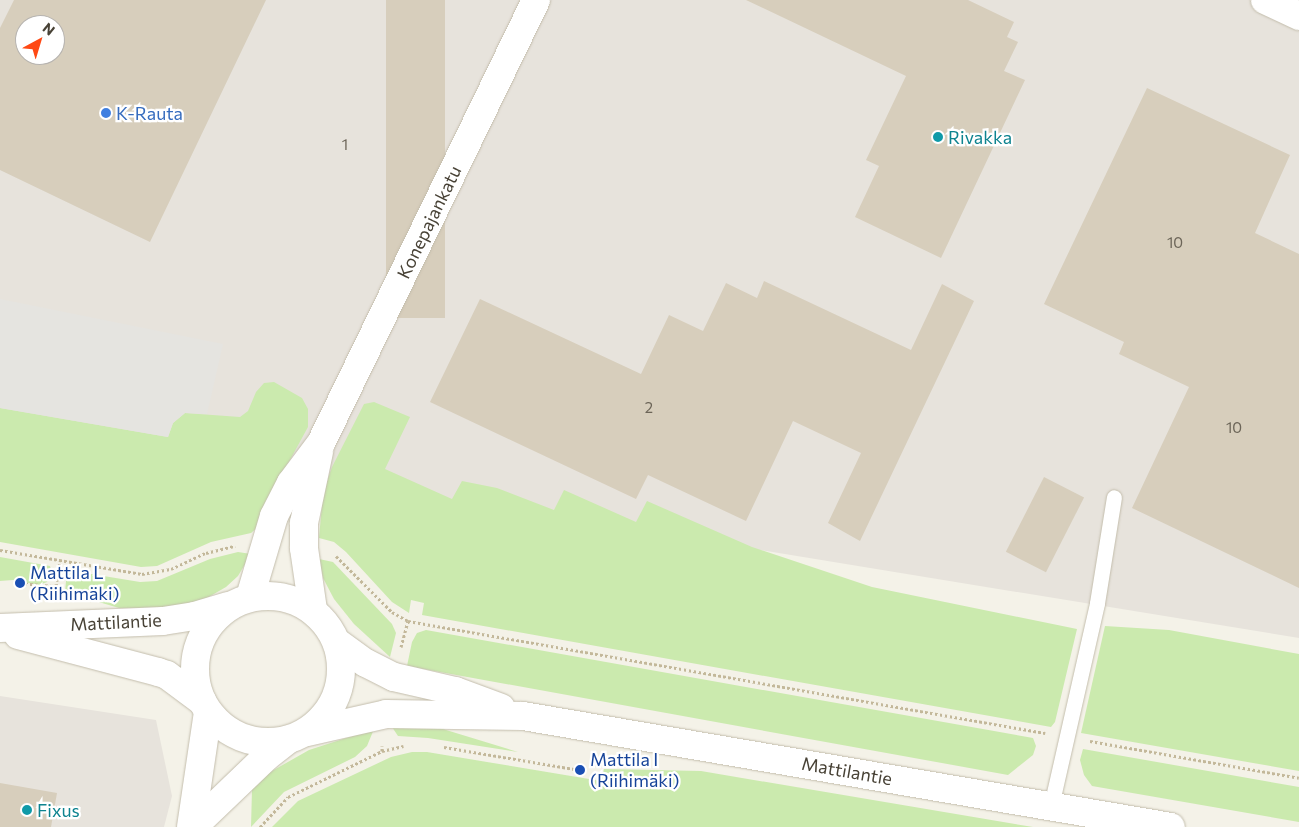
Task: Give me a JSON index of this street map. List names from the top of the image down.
{
  "streets": {
    "street": ["Konepajankatu", "Mattilantie"]
  },
  "crossings": [
    ["Konepajankatu", "Mattilantie"]
  ],
  "places": [
    "K-Rauta",
    "Rivakka",
    "Mattila L (Riihimäki)",
    "Mattila I (Riihimäki)",
    "Fixus"
  ],
  "house_numbers": [
    "1",
    "10",
    "2",
    "10"
  ],
  "north": "top right"
}
